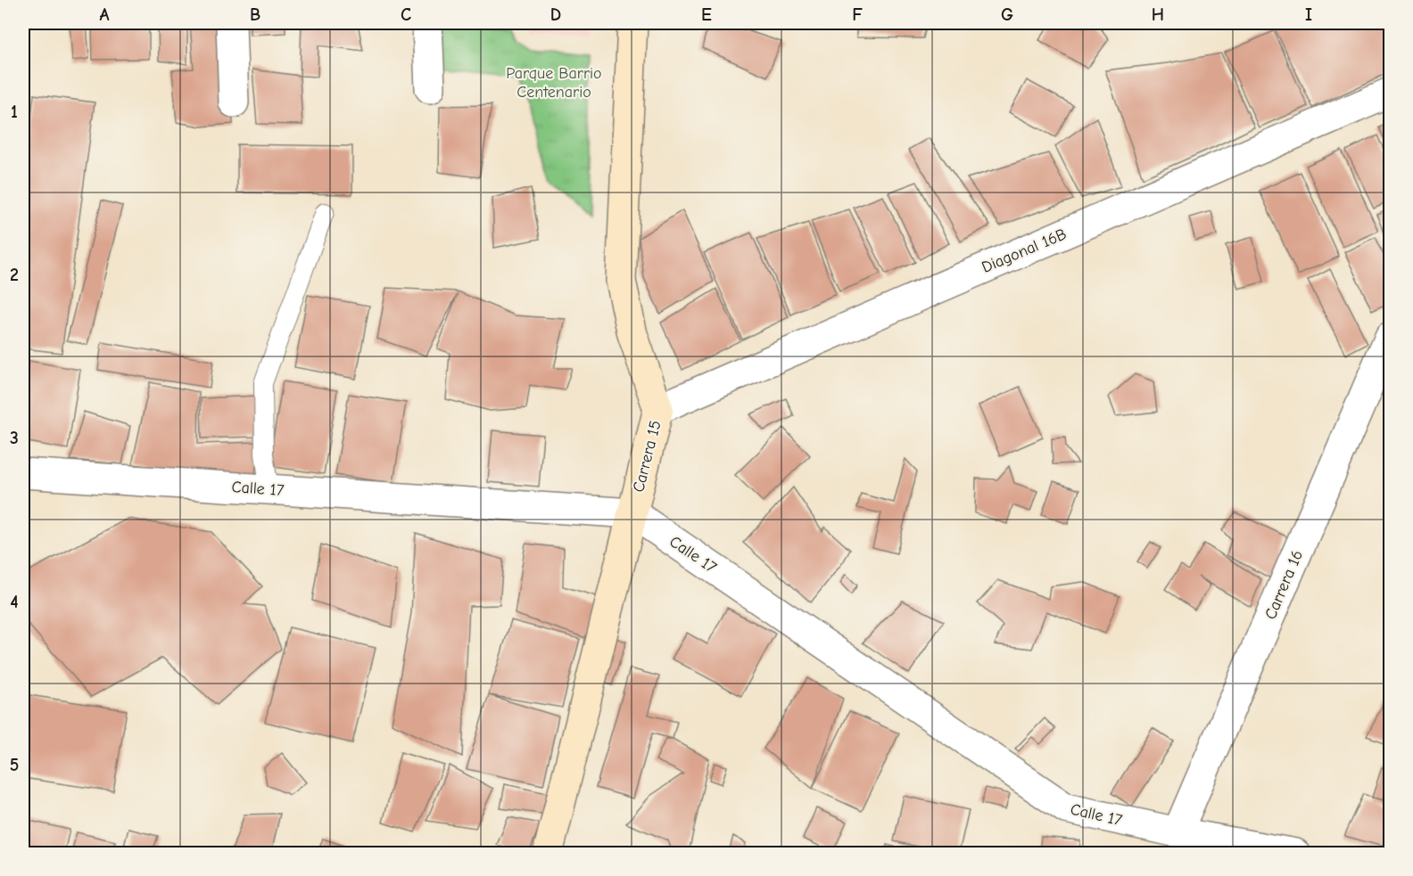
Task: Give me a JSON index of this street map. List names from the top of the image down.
{
  "streets": {
    "street": [
      "Diagonal 16B",
      "Carrera 15",
      "Calle 17",
      "Carrera 16"
    ]
  },
  "crossings": [
    ["Diagonal 16B", "Carrera 15"],
    ["Carrera 15", "Calle 17"],
    ["Calle 17", "Carrera 16"]
  ],
  "parks": ["Parque Barrio Centenario"],
  "grid": {
    "columns": [
      "A",
      "B",
      "C",
      "D",
      "E",
      "F",
      "G",
      "H",
      "I"
    ],
    "rows": [
      "1",
      "2",
      "3",
      "4",
      "5"
    ]
  }
}
